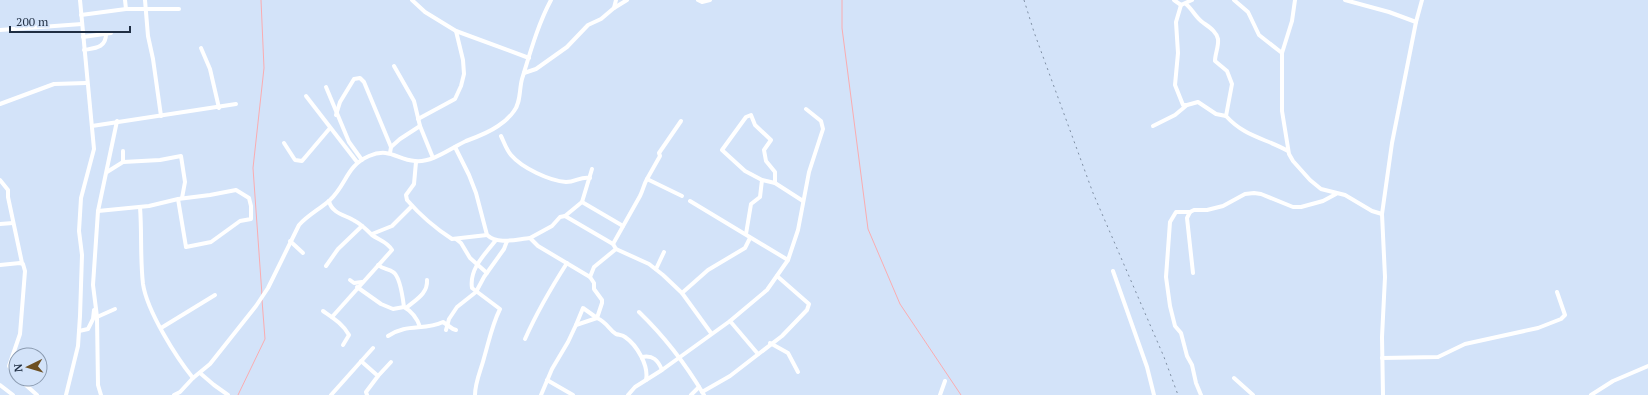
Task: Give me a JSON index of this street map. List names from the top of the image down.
{
  "scale_bar": "200 m",
  "north": "left"
}
